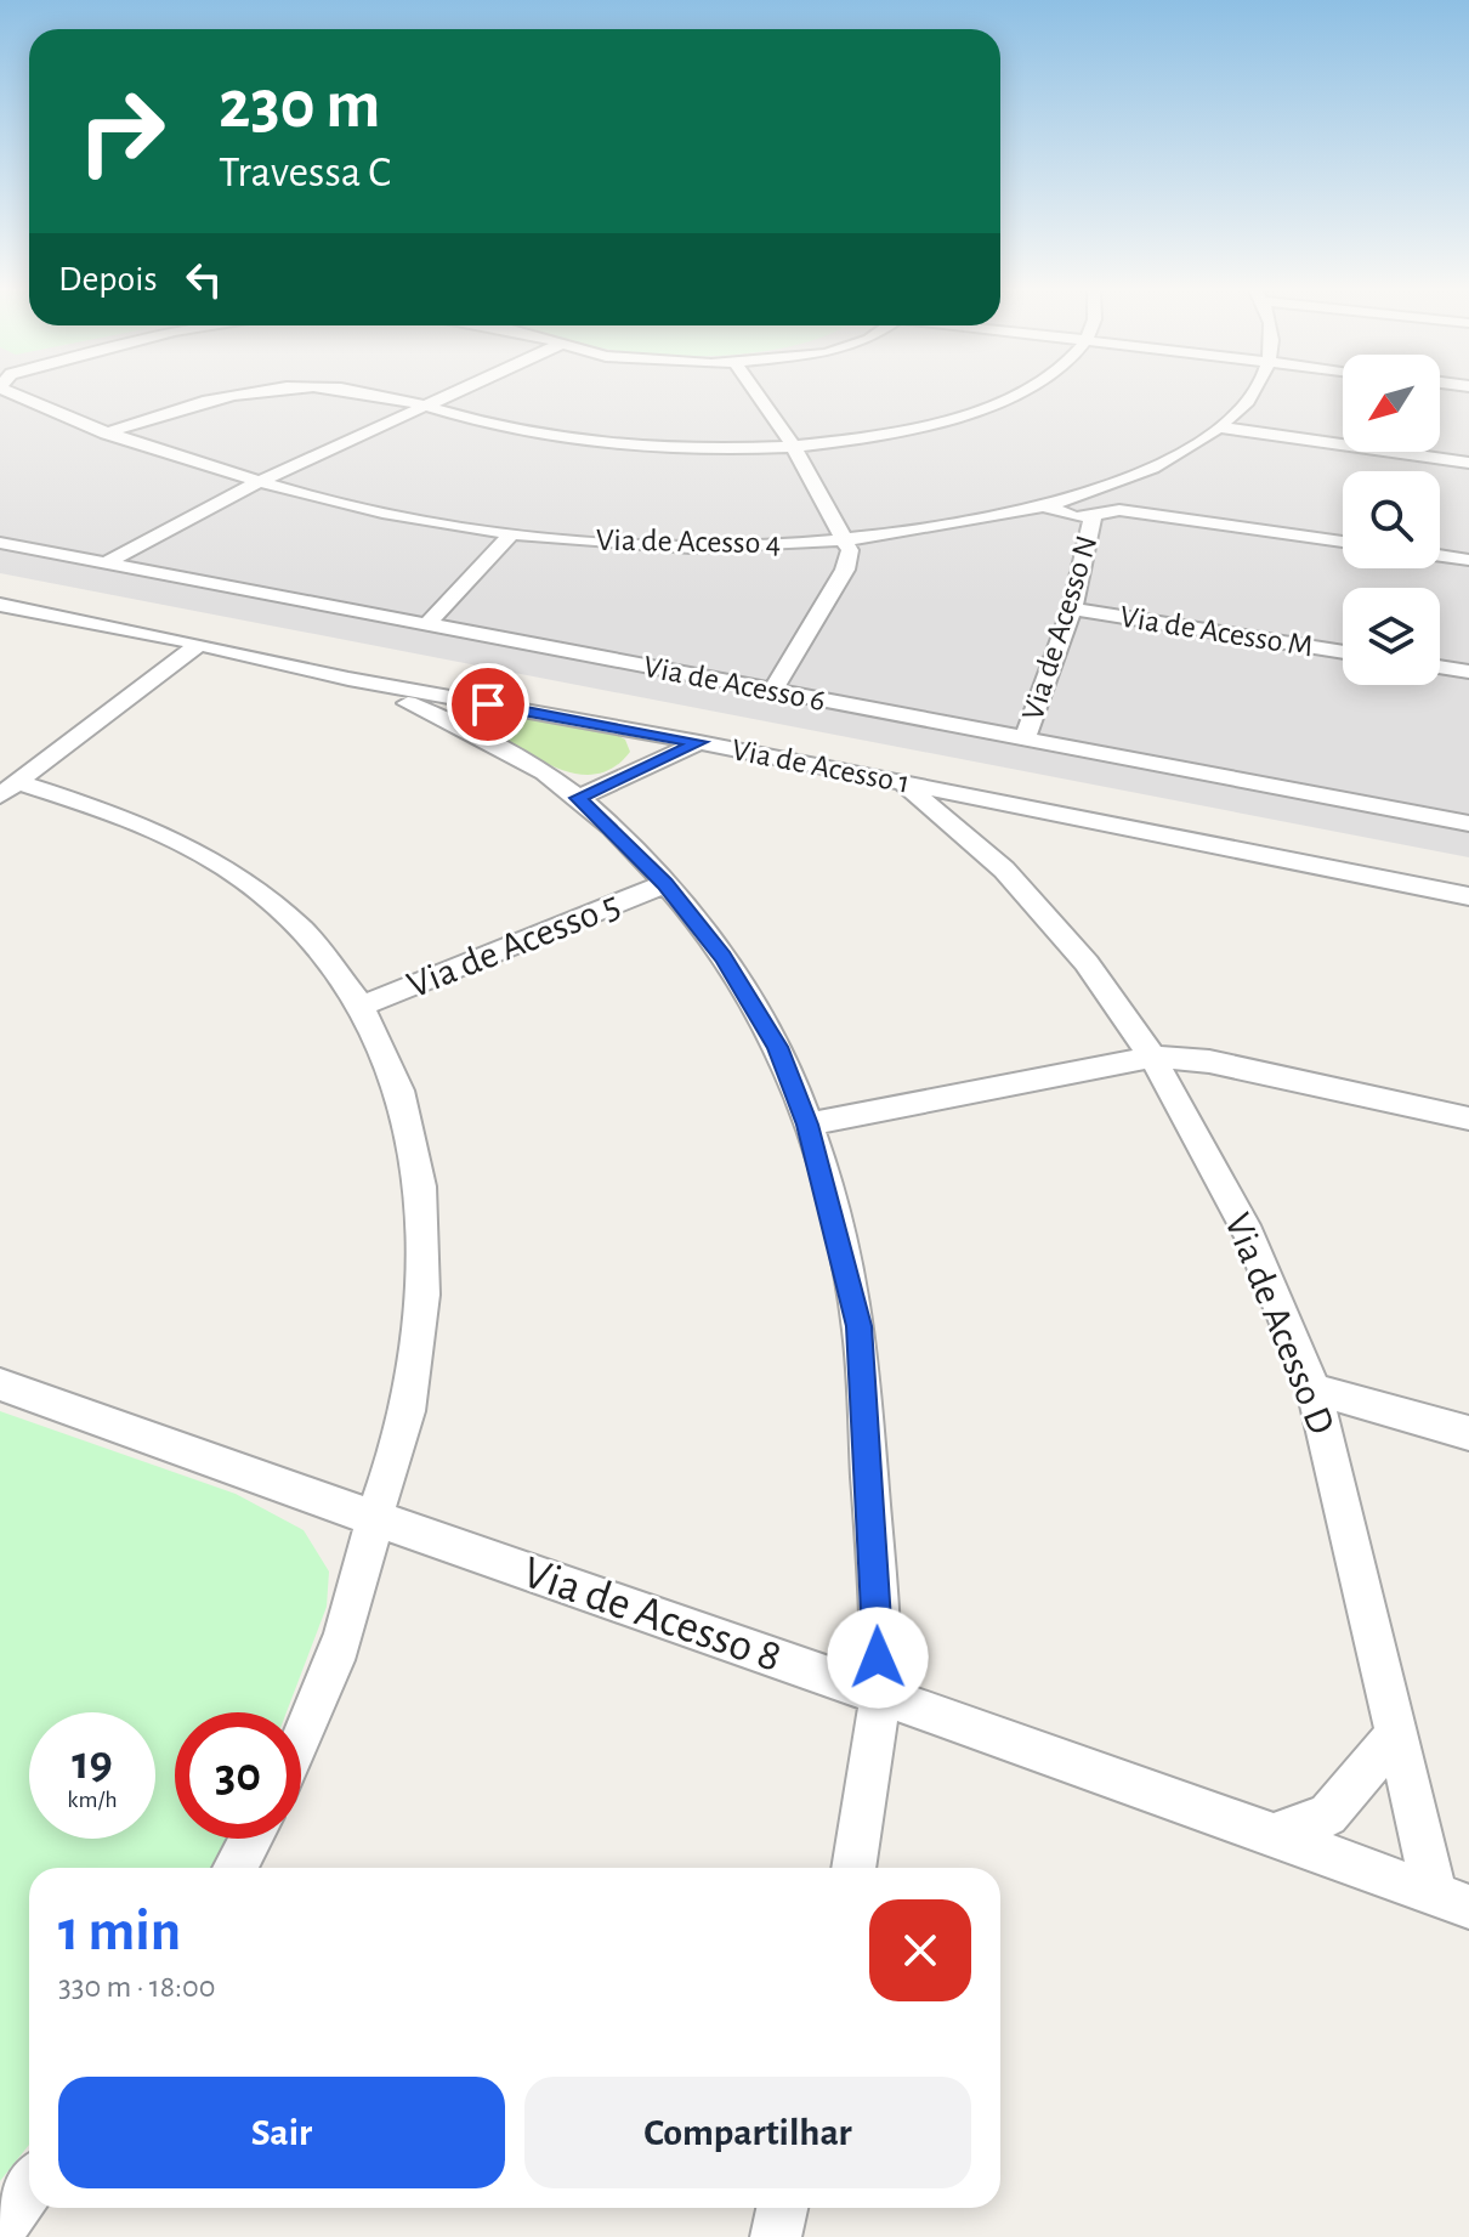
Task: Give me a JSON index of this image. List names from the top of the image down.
{
  "streets": {
    "street": [
      "Via de Acesso 4",
      "Via de Acesso N",
      "Via de Acesso M",
      "Via de Acesso 6",
      "Via de Acesso 1",
      "Via de Acesso 5",
      "Via de Acesso D",
      "Via de Acesso 8"
    ]
  },
  "crossings": [
    ["Via de Acesso N", "Via de Acesso M"],
    ["Via de Acesso N", "Via de Acesso 6"],
    ["Via de Acesso 1", "Via de Acesso D"],
    ["Via de Acesso D", "Via de Acesso 8"]
  ],
  "north": "bottom left",
  "page": {
    "turn": ["230 m", "Travessa C"],
    "then": "Depois",
    "speed": "19 km/h",
    "limit": "30",
    "heading": ["1 min", "330 m · 18:00"],
    "buttons": ["Sair", "Compartilhar"]
  }
}
